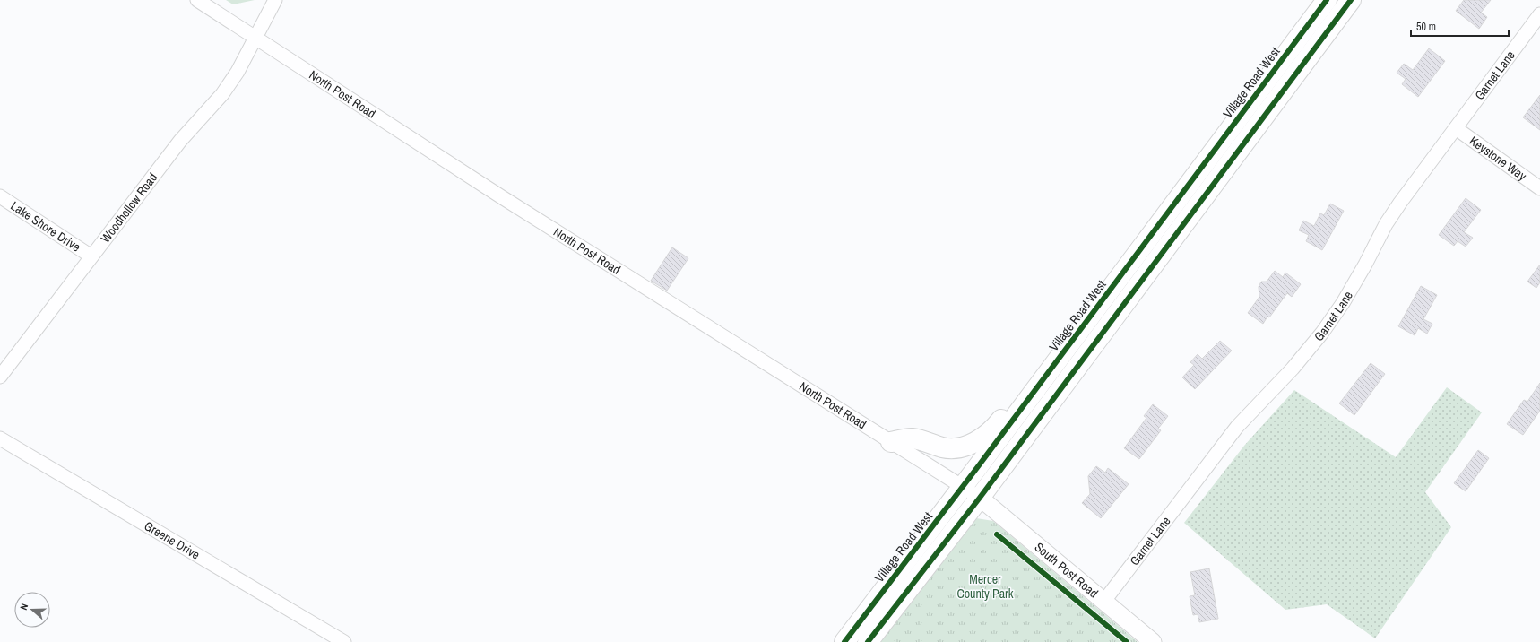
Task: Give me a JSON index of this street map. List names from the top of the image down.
{
  "streets": {
    "main road": ["Village Road West"],
    "street": [
      "Garnet Lane",
      "North Post Road",
      "Keystone Way",
      "Woodhollow Road",
      "Lake Shore Drive",
      "Greene Drive",
      "South Post Road"
    ]
  },
  "crossings": [
    ["Garnet Lane", "Keystone Way"],
    ["Garnet Lane", "South Post Road"],
    ["Village Road West", "North Post Road"],
    ["North Post Road", "Woodhollow Road"],
    ["North Post Road", "South Post Road"],
    ["Woodhollow Road", "Lake Shore Drive"]
  ],
  "parks": ["Mercer County Park"],
  "scale_bar": "50 m",
  "north": "left"
}
